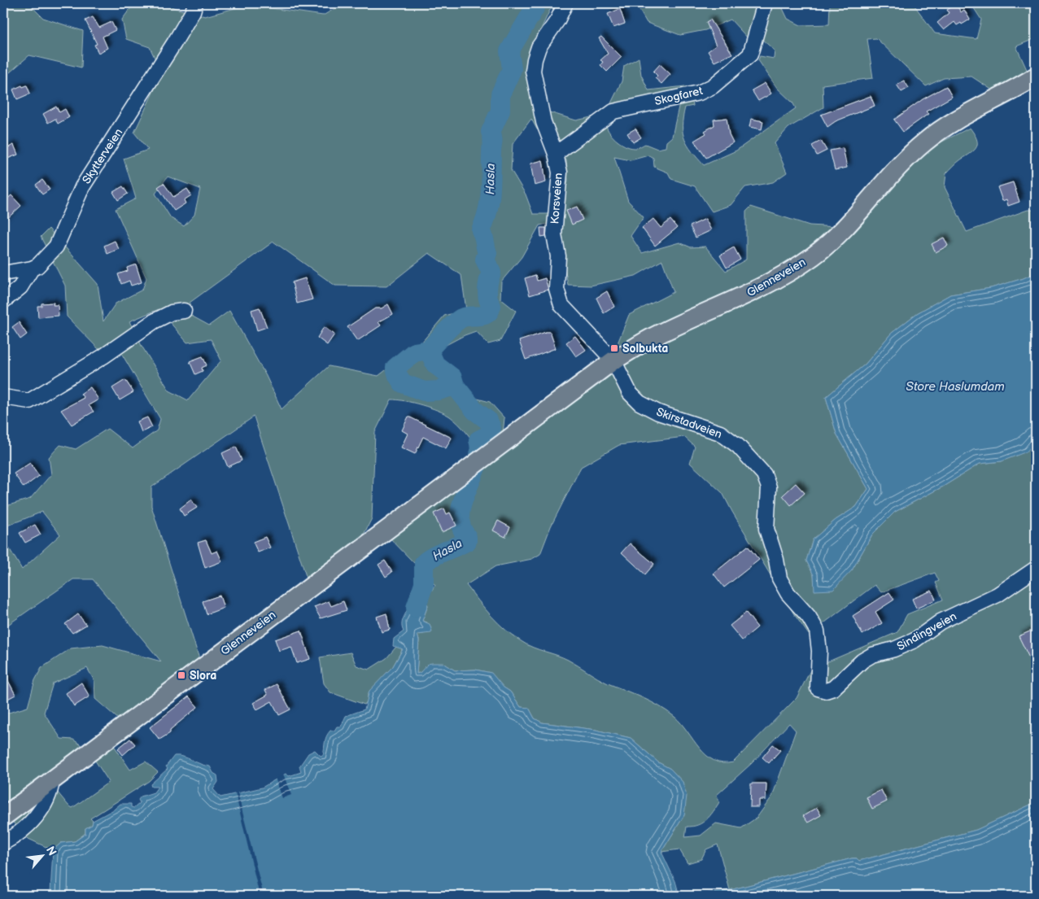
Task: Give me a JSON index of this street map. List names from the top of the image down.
{
  "streets": {
    "main road": ["Glenneveien"],
    "street": [
      "Skogfaret",
      "Skytterveien",
      "Korsveien",
      "Skirstadveien",
      "Sindingveien"
    ]
  },
  "crossings": [
    ["Skogfaret", "Korsveien"],
    ["Korsveien", "Glenneveien"],
    ["Korsveien", "Skirstadveien"],
    ["Glenneveien", "Skirstadveien"],
    ["Skirstadveien", "Sindingveien"]
  ],
  "water": ["Hasla", "Store Haslumdam"],
  "places": {
    "transit": ["Solbukta", "Slora"]
  },
  "north": "top right"
}
